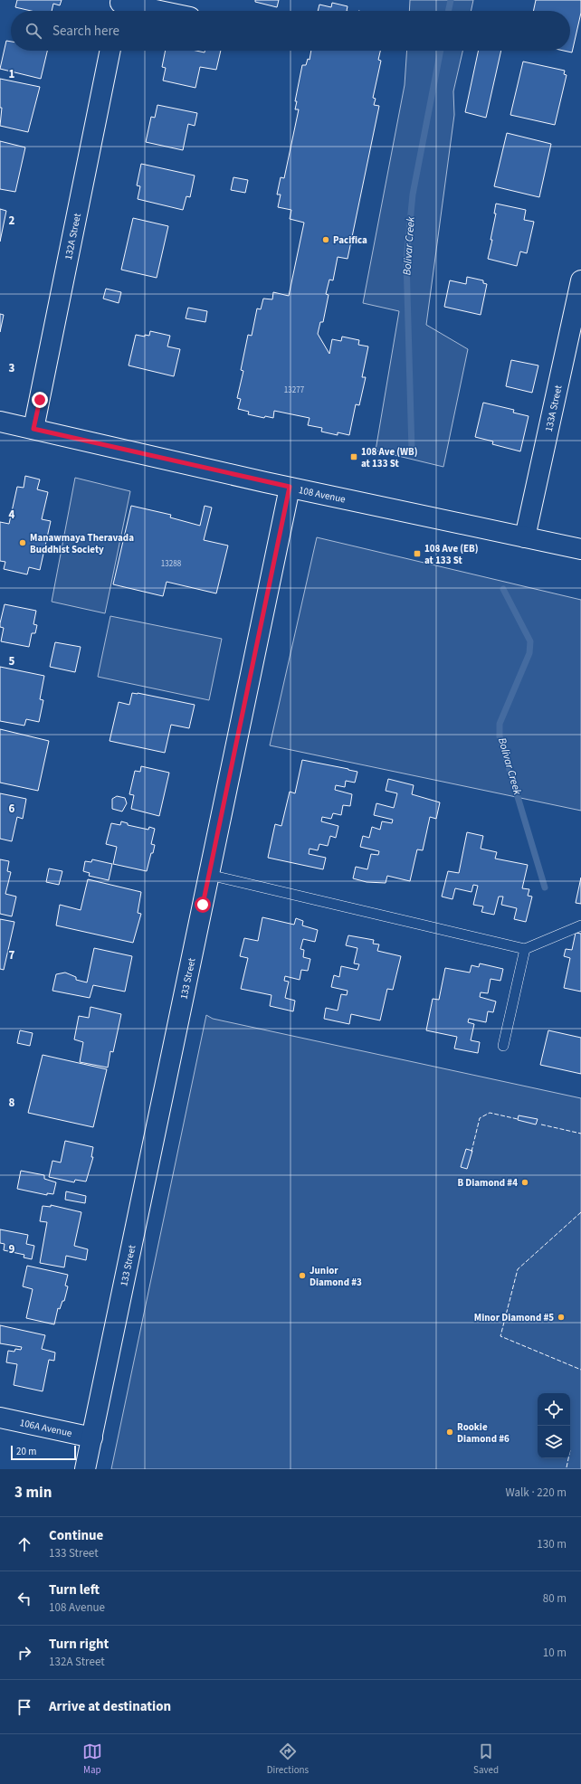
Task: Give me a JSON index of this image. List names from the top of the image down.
{
  "streets": {
    "street": [
      "132A Street",
      "133A Street",
      "108 Avenue",
      "133 Street",
      "106A Avenue"
    ]
  },
  "crossings": [
    ["132A Street", "108 Avenue"],
    ["133A Street", "108 Avenue"],
    ["108 Avenue", "133 Street"],
    ["133 Street", "106A Avenue"]
  ],
  "water": ["Bolivar Creek"],
  "places": {
    "other": [
      "Pacifica",
      "Manawmaya Theravada Buddhist Society",
      "B Diamond #4",
      "Junior Diamond #3",
      "Minor Diamond #5",
      "Rookie Diamond #6"
    ],
    "transit": ["108 Ave (WB) at 133 St", "108 Ave (EB) at 133 St"]
  },
  "house_numbers": ["13277", "13288"],
  "scale_bar": "20 m",
  "page": {
    "search": "Search here",
    "scale": "20 m",
    "heading": ["3 min", "Walk · 220 m"],
    "list": [
      ["Continue", "133 Street", "130 m"],
      ["Turn left", "108 Avenue", "80 m"],
      ["Turn right", "132A Street", "10 m"],
      "Arrive at destination"
    ],
    "nav": ["Map", "Directions", "Saved"]
  },
  "grid": {
    "rows": [
      "1",
      "2",
      "3",
      "4",
      "5",
      "6",
      "7",
      "8",
      "9"
    ]
  }
}
